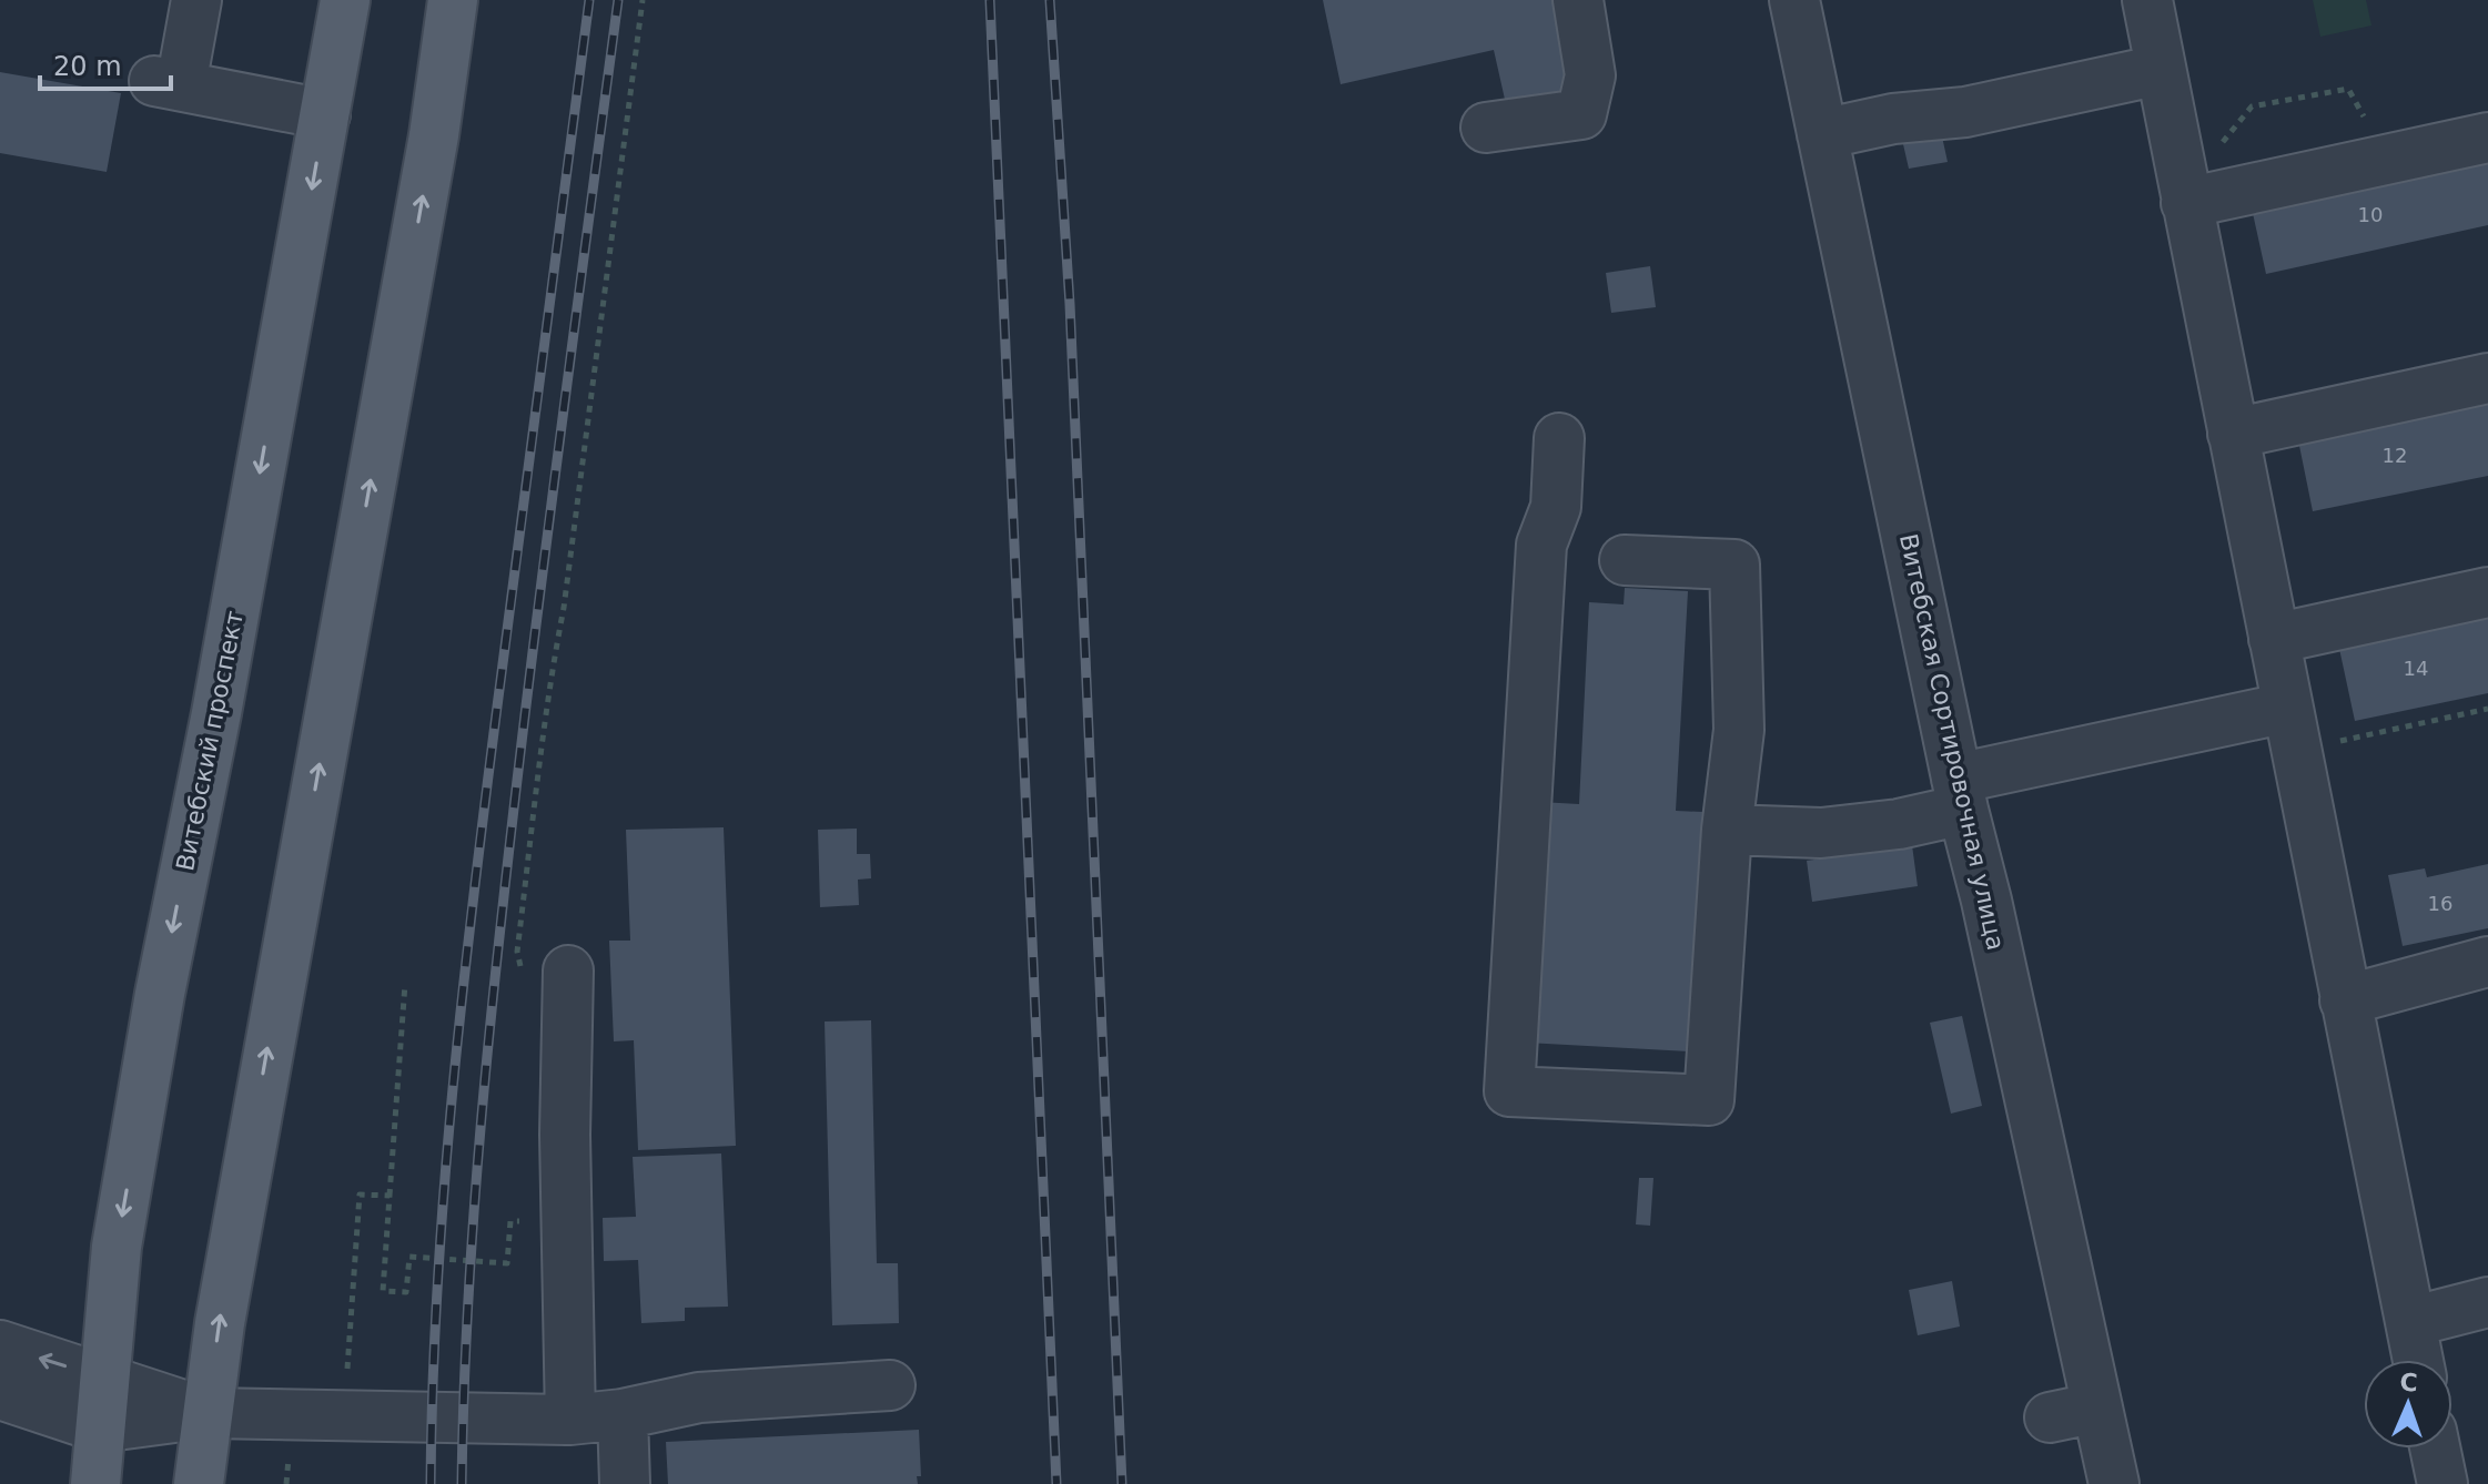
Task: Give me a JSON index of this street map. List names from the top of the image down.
{
  "streets": {
    "main road": ["Витебский проспект"],
    "street": ["Витебская Сортировочная улица"]
  },
  "house_numbers": [
    "10",
    "12",
    "14",
    "16"
  ],
  "scale_bar": "20 m",
  "north": "top"
}
